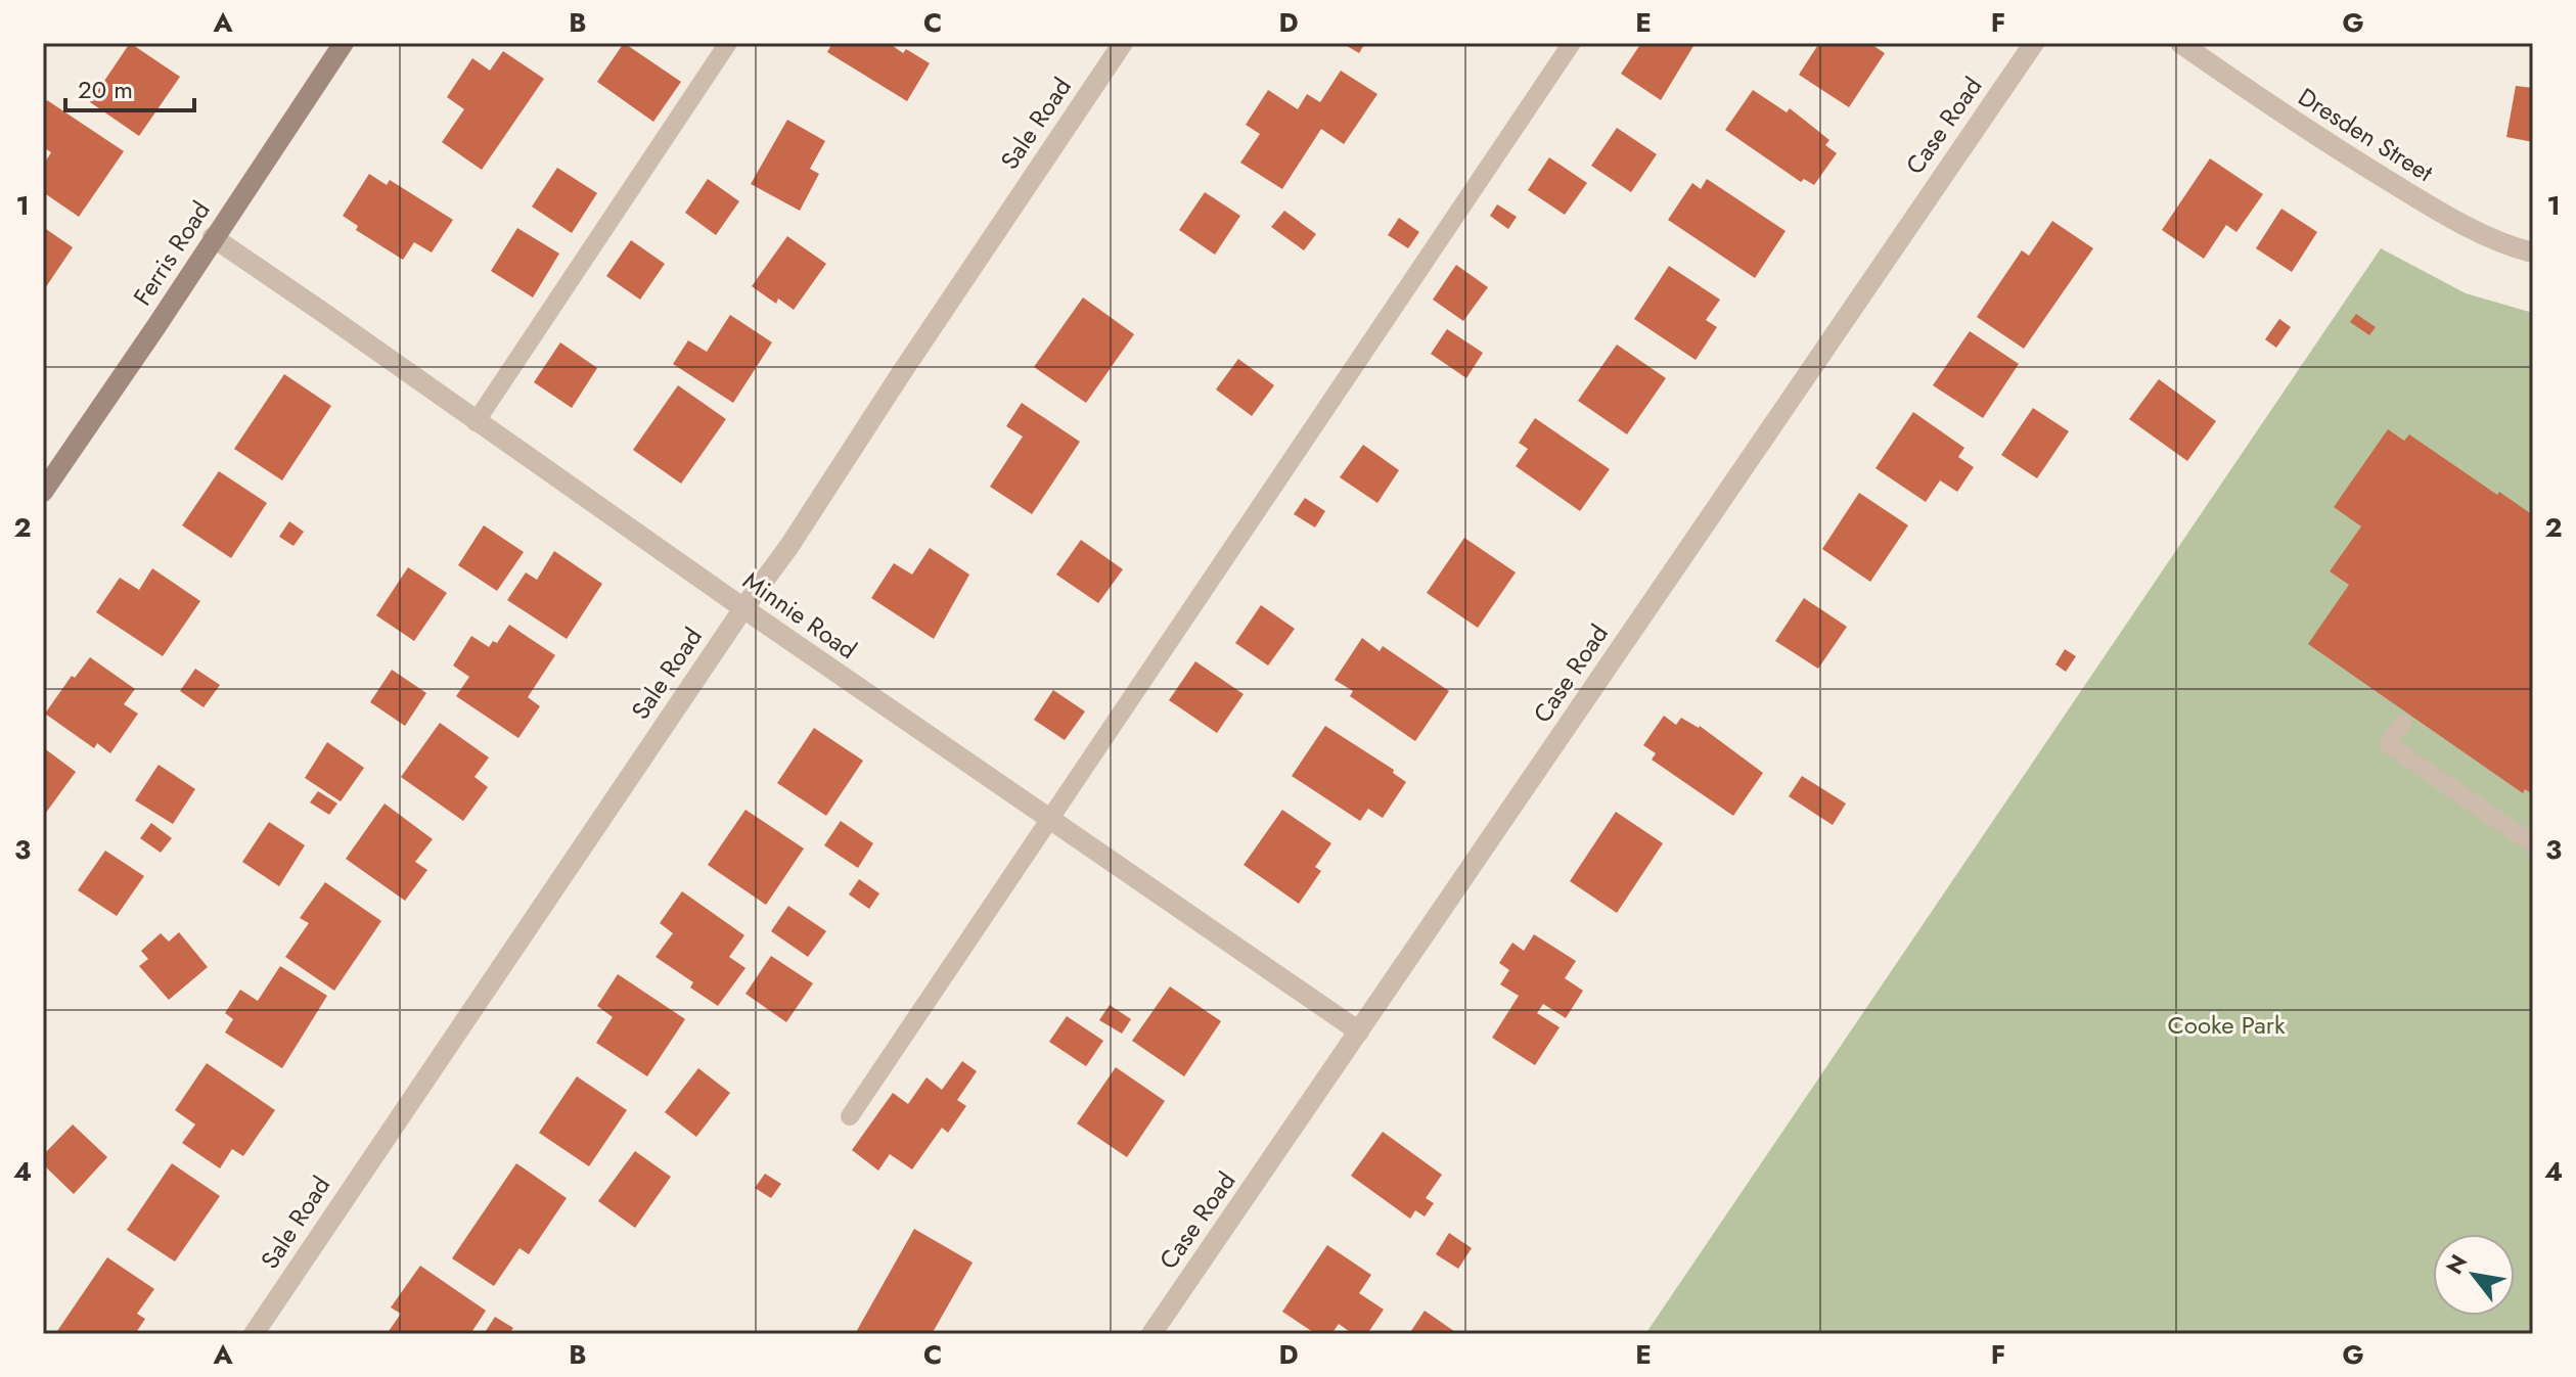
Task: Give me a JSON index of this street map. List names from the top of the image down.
{
  "streets": {
    "main road": ["Ferris Road"],
    "street": [
      "Sale Road",
      "Case Road",
      "Dresden Street",
      "Minnie Road"
    ]
  },
  "crossings": [
    ["Sale Road", "Minnie Road"],
    ["Case Road", "Minnie Road"],
    ["Ferris Road", "Minnie Road"]
  ],
  "parks": ["Cooke Park"],
  "scale_bar": "20 m",
  "north": "top left",
  "grid": {
    "columns": [
      "A",
      "B",
      "C",
      "D",
      "E",
      "F",
      "G"
    ],
    "rows": [
      "1",
      "2",
      "3",
      "4"
    ]
  }
}
